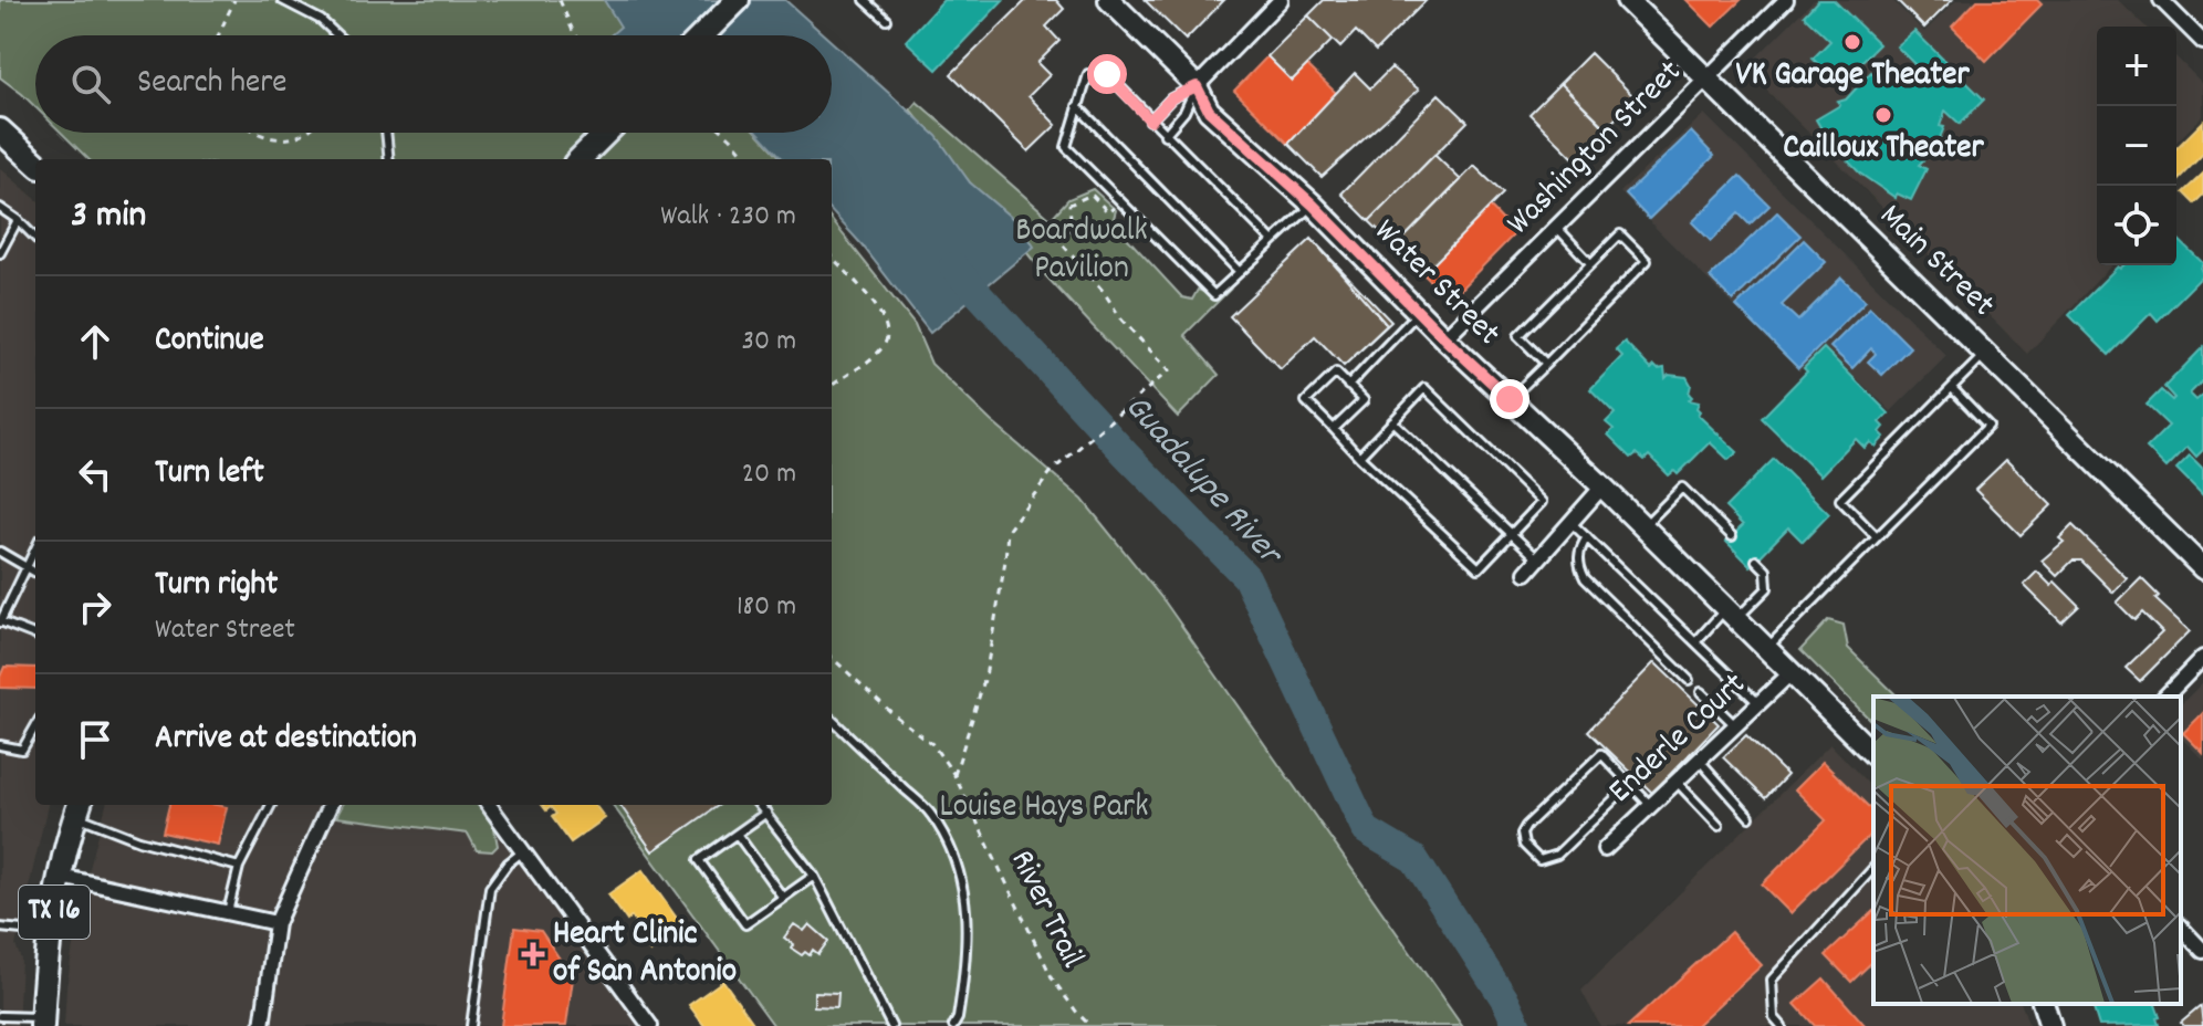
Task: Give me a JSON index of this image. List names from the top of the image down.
{
  "streets": {
    "main road": ["TX 16"],
    "street": [
      "Washington Street",
      "Main Street",
      "Water Street",
      "Enderle Court"
    ],
    "path": ["River Trail"]
  },
  "crossings": [
    ["Washington Street", "Main Street"],
    ["Washington Street", "Water Street"],
    ["Water Street", "Enderle Court"]
  ],
  "water": ["Guadalupe River"],
  "parks": ["Boardwalk Pavilion", "Louise Hays Park"],
  "places": {
    "other": ["VK Garage Theater", "Cailloux Theater"],
    "health": ["Heart Clinic of San Antonio"]
  },
  "page": {
    "map_buttons": ["+", "−"],
    "search": "Search here",
    "heading": ["3 min", "Walk · 230 m"],
    "list": [
      ["Continue", "30 m"],
      ["Turn left", "20 m"],
      ["Turn right", "Water Street", "180 m"],
      "Arrive at destination"
    ]
  }
}
